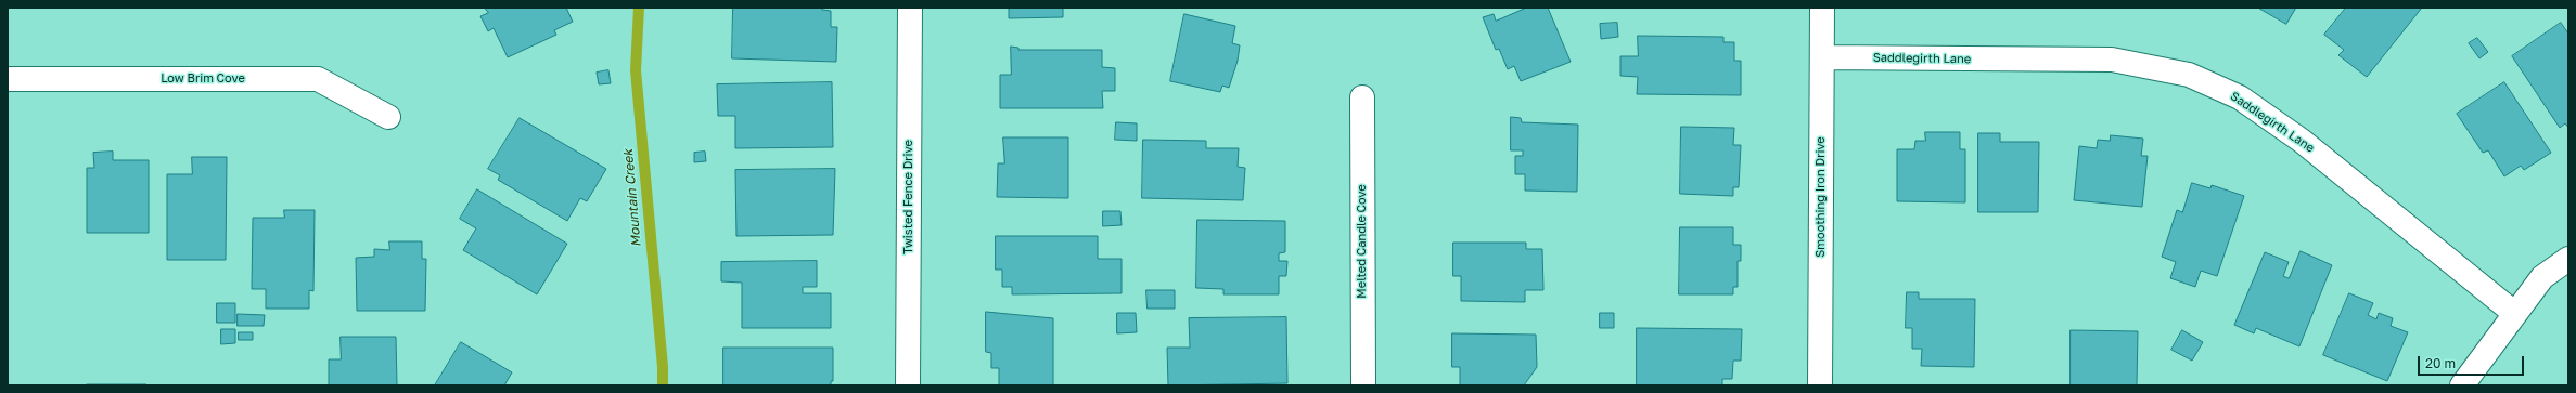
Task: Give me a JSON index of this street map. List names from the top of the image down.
{
  "streets": {
    "street": [
      "Saddlegirth Lane",
      "Low Brim Cove",
      "Twisted Fence Drive",
      "Smoothing Iron Drive",
      "Melted Candle Cove"
    ]
  },
  "crossings": [
    ["Saddlegirth Lane", "Smoothing Iron Drive"]
  ],
  "water": ["Mountain Creek"],
  "scale_bar": "20 m"
}
